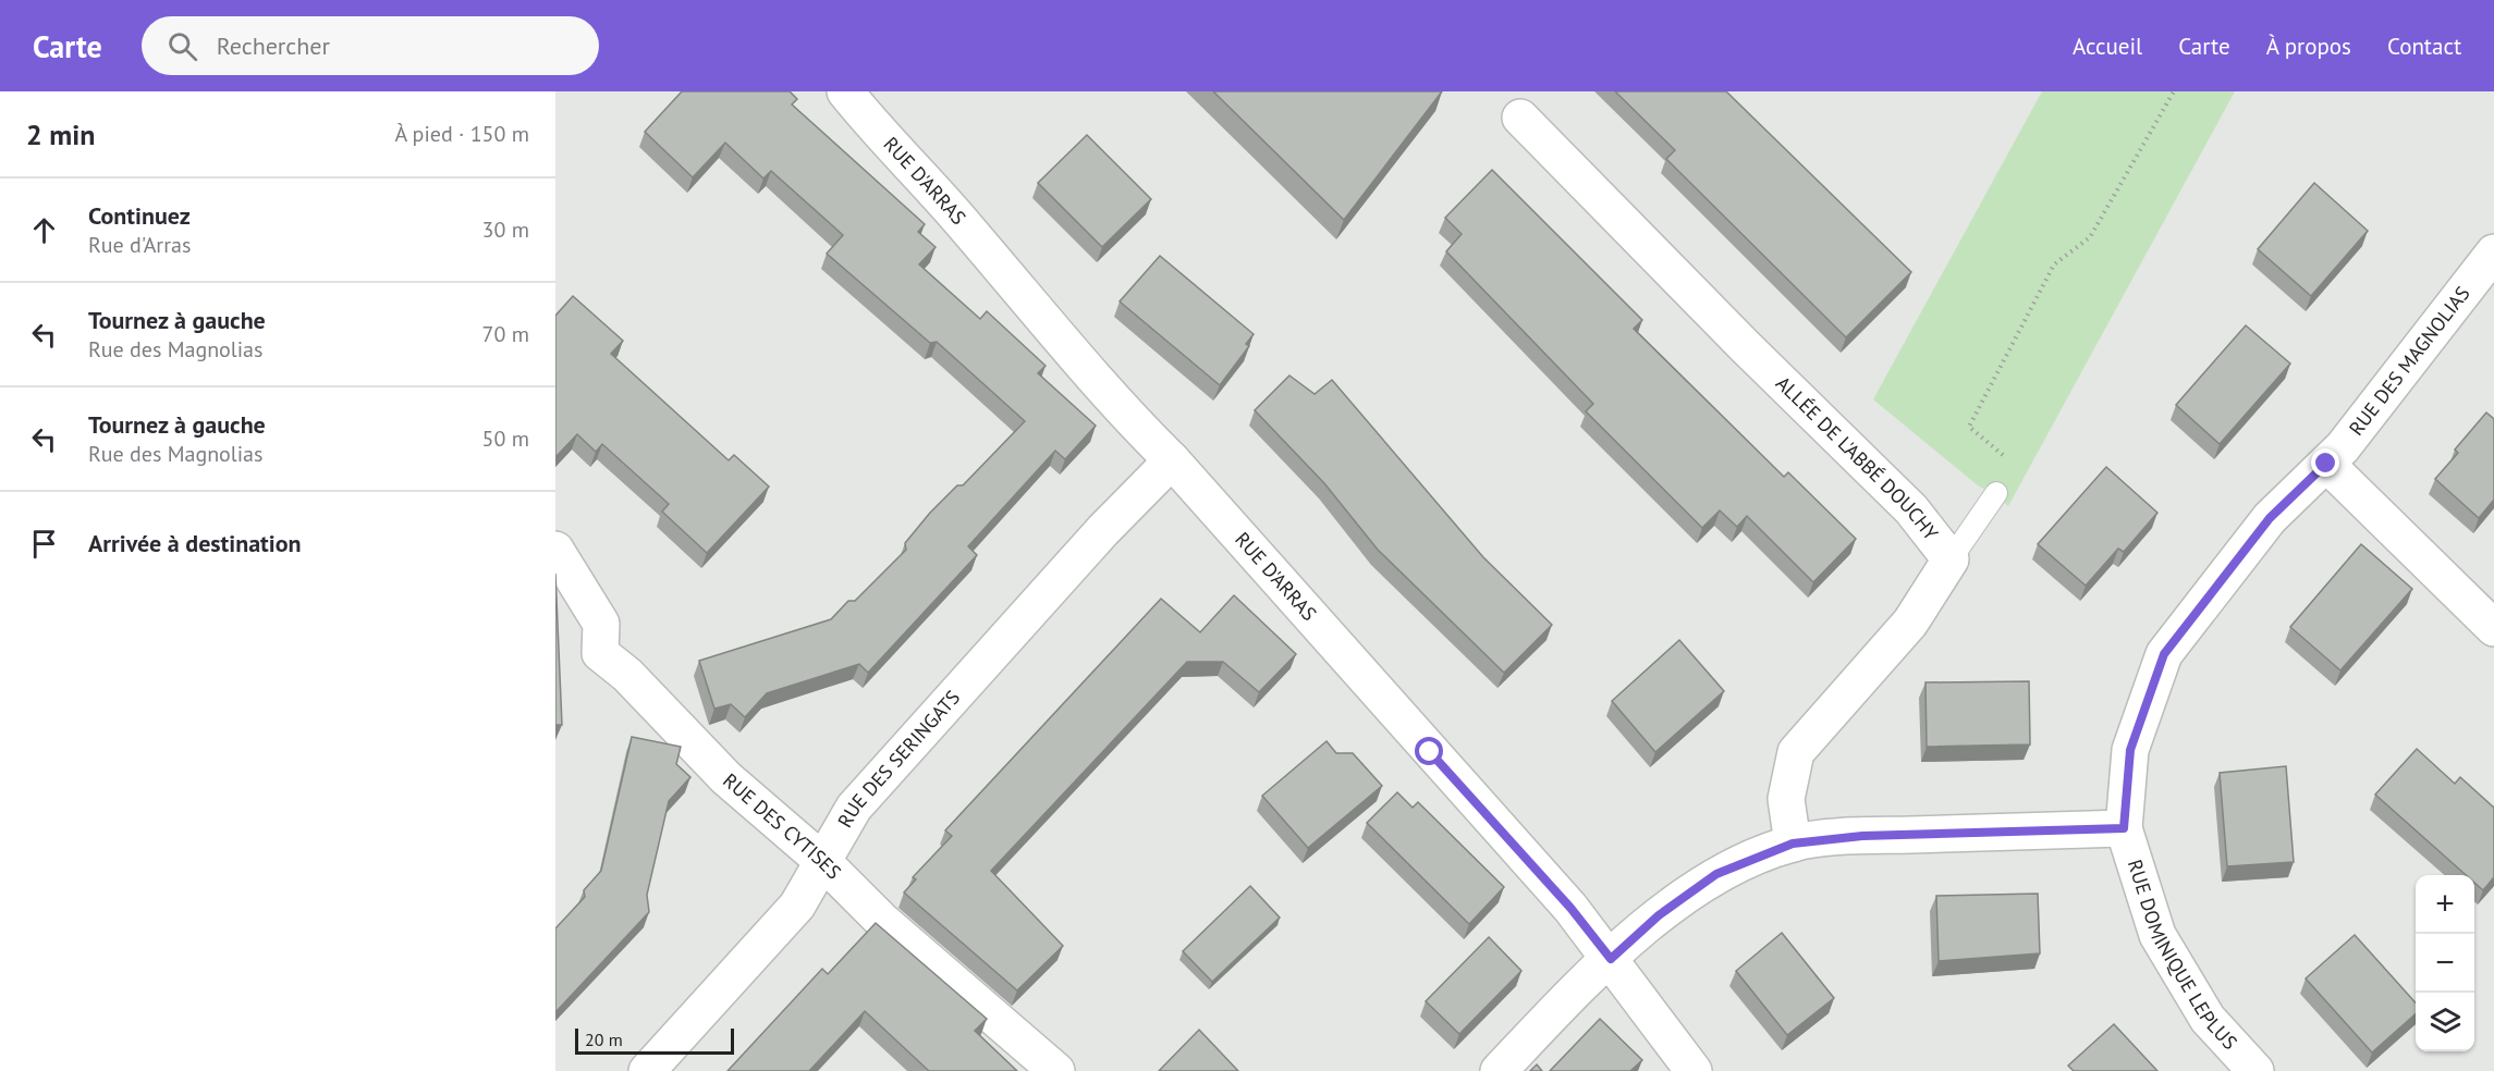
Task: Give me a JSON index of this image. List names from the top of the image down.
{
  "streets": {
    "street": [
      "RUE D'ARRAS",
      "RUE DES MAGNOLIAS",
      "ALLÉE DE L'ABBÉ DOUCHY",
      "RUE DES SERINGATS",
      "RUE DES CYTISES",
      "RUE DOMINIQUE LEPLUS"
    ]
  },
  "crossings": [
    ["RUE D'ARRAS", "RUE DES SERINGATS"],
    ["RUE DES MAGNOLIAS", "RUE DOMINIQUE LEPLUS"],
    ["RUE DES SERINGATS", "RUE DES CYTISES"]
  ],
  "scale_bar": "20 m",
  "page": {
    "header": "Carte",
    "search": "Rechercher",
    "nav": [
      "Accueil",
      "Carte",
      "À propos",
      "Contact"
    ],
    "heading": ["2 min", "À pied · 150 m"],
    "list": [
      ["Continuez", "Rue d'Arras", "30 m"],
      ["Tournez à gauche", "Rue des Magnolias", "70 m"],
      ["Tournez à gauche", "Rue des Magnolias", "50 m"],
      "Arrivée à destination"
    ],
    "map_buttons": ["+", "−"],
    "scale": "20 m"
  }
}
